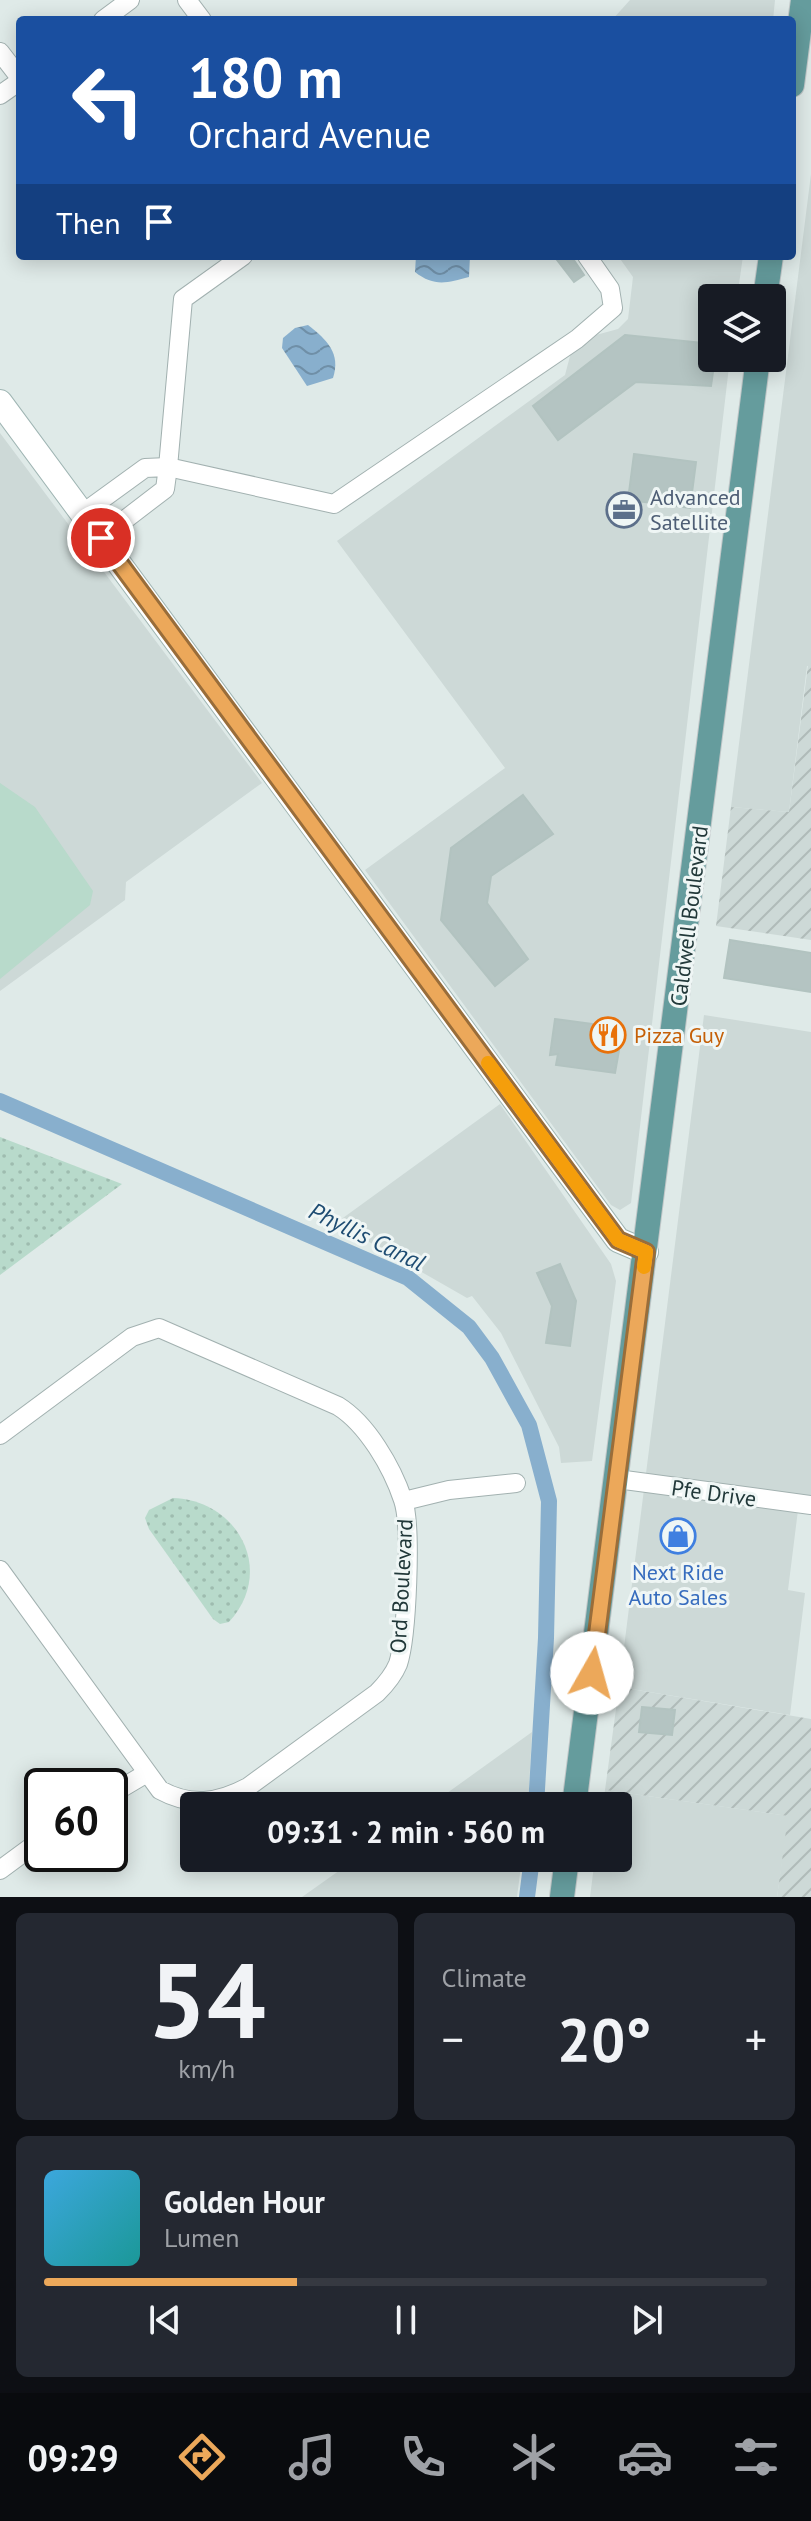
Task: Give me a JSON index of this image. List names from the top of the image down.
{
  "streets": {
    "main road": ["Caldwell Boulevard"],
    "street": ["Pfe Drive", "Ord Boulevard"]
  },
  "crossings": [
    ["Caldwell Boulevard", "Pfe Drive"]
  ],
  "water": ["Phyllis Canal"],
  "places": {
    "office": ["Advanced Satellite"],
    "restaurant": ["Pizza Guy"],
    "shop": ["Next Ride Auto Sales"]
  },
  "page": {
    "turn": ["180 m", "Orchard Avenue"],
    "then": "Then",
    "limit": "60",
    "trip": "09:31 · 2 min · 560 m",
    "tile": [
      ["54", "km/h"],
      "Climate"
    ],
    "heat": ["−", "20°", "+"],
    "song": ["Golden Hour", "Lumen"],
    "tabs": "09:29"
  }
}
